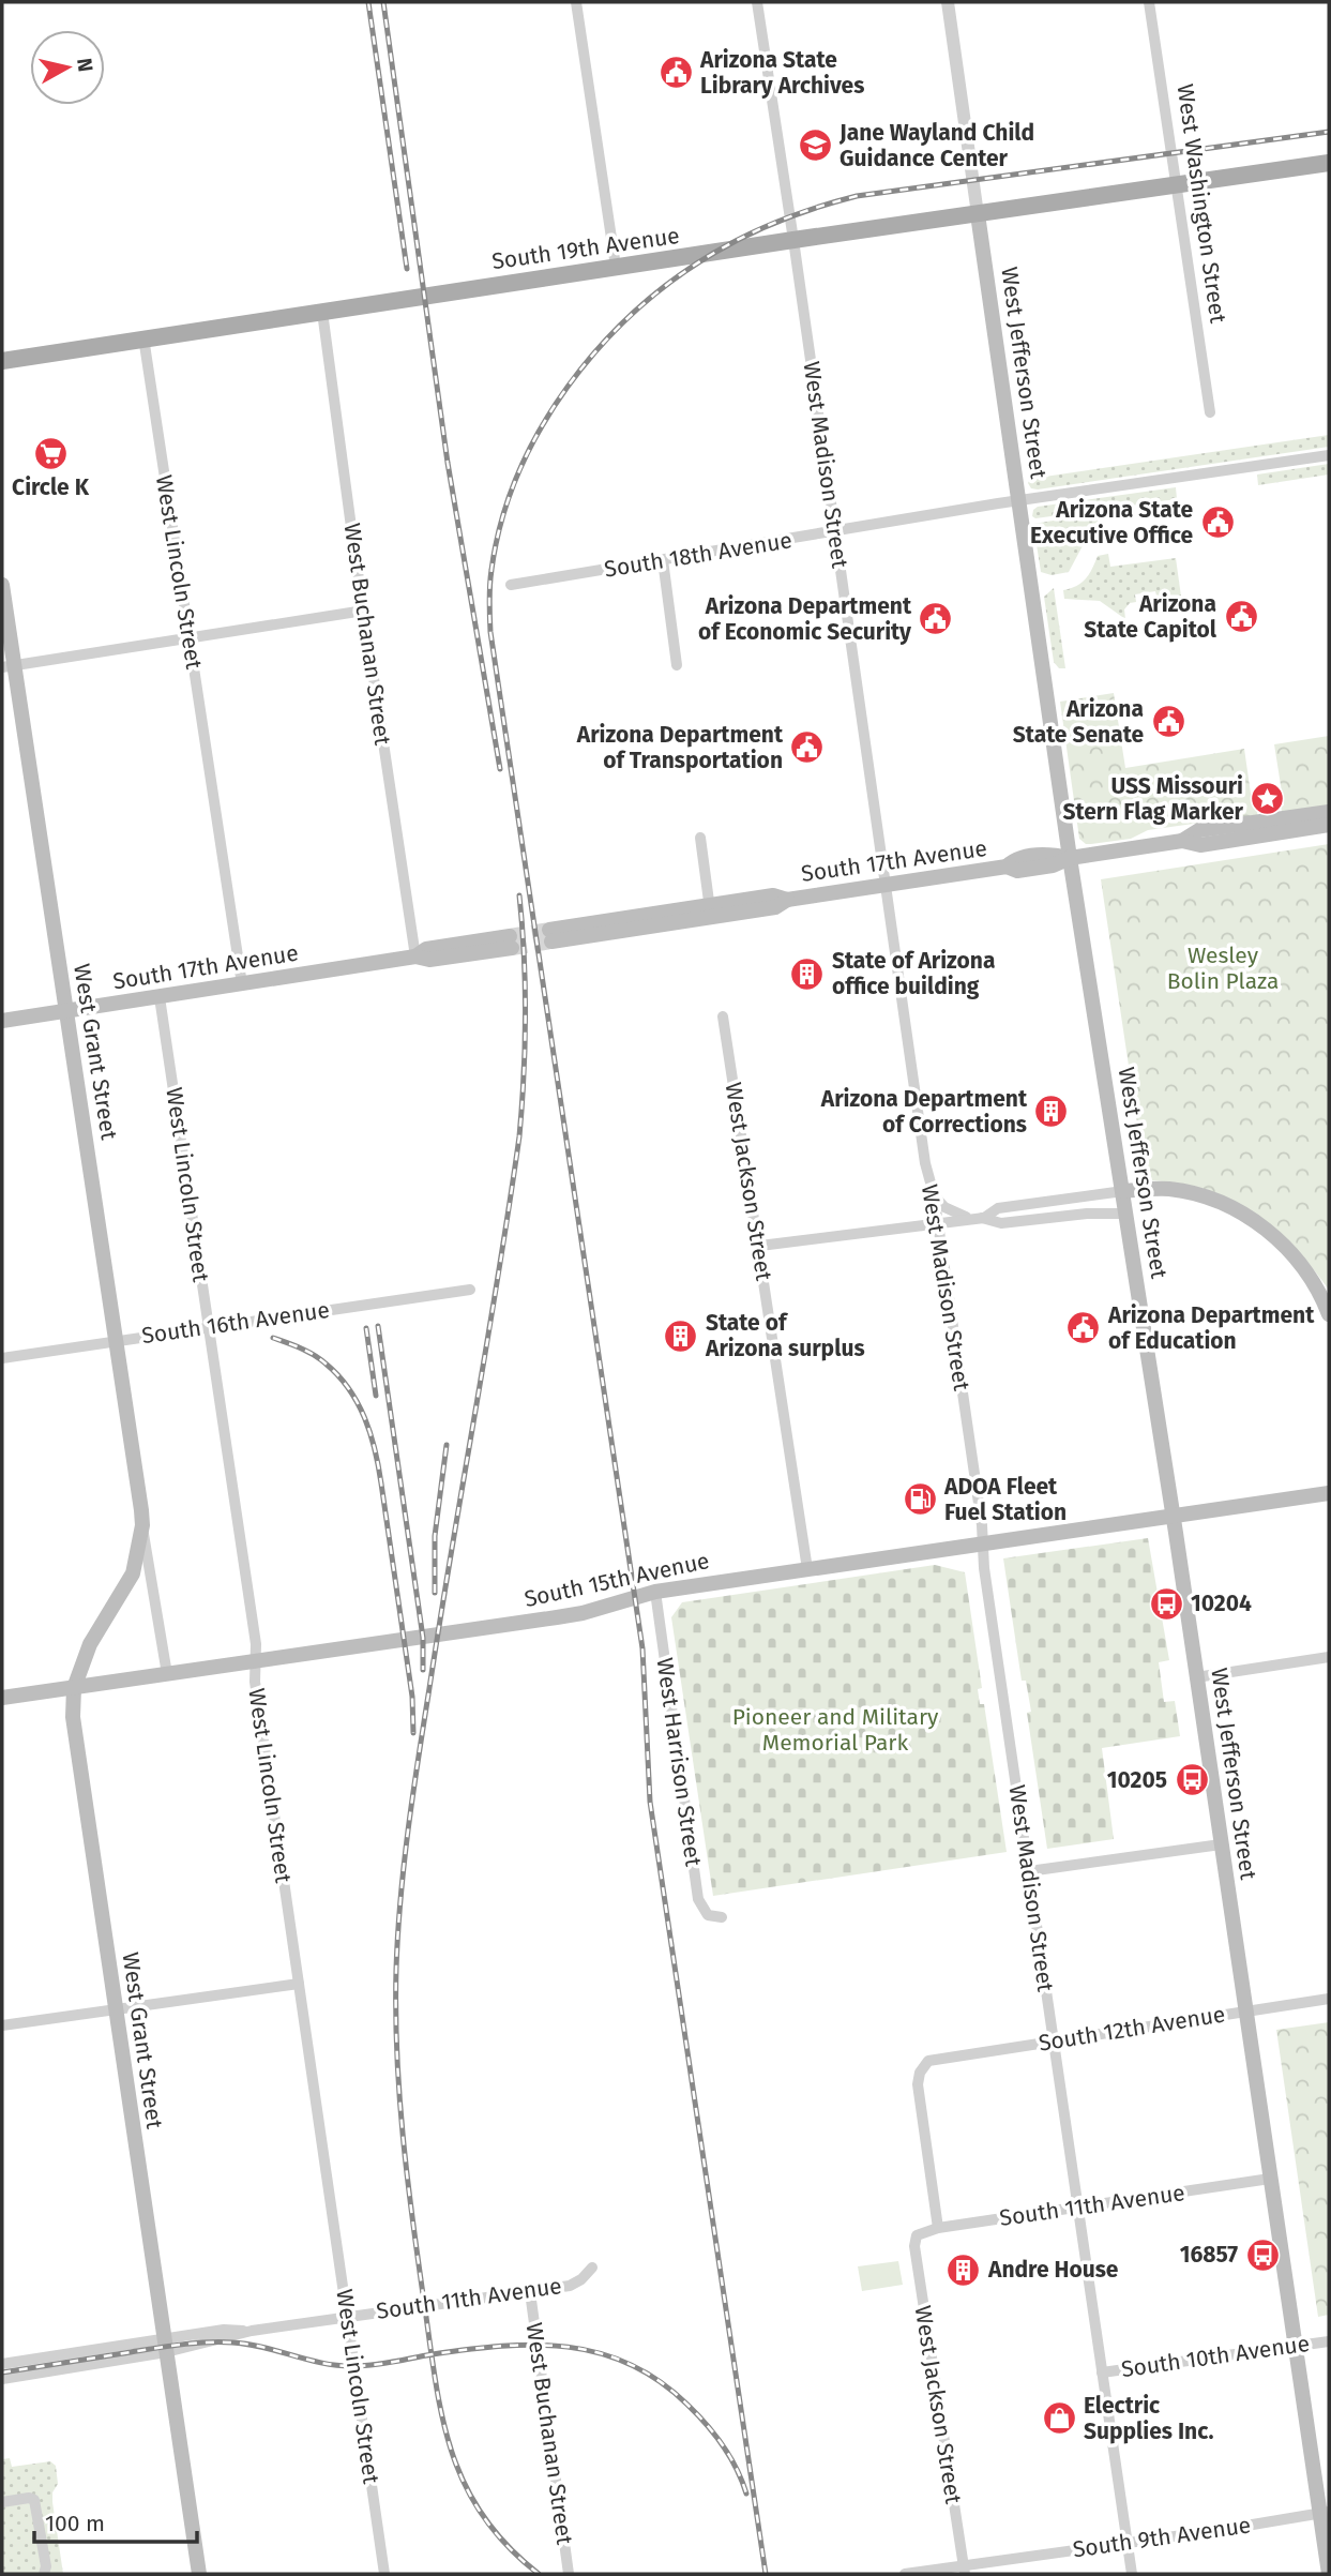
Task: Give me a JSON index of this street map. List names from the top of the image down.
{
  "streets": {
    "main road": [
      "South 19th Avenue",
      "West Jefferson Street",
      "South 17th Avenue",
      "West Grant Street",
      "South 15th Avenue"
    ],
    "street": [
      "West Washington Street",
      "West Madison Street",
      "South 18th Avenue",
      "West Lincoln Street",
      "West Buchanan Street",
      "West Jackson Street",
      "South 16th Avenue",
      "West Harrison Street",
      "South 12th Avenue",
      "South 11th Avenue",
      "South 10th Avenue",
      "South 9th Avenue"
    ]
  },
  "crossings": [
    ["West Washington Street", "South 19th Avenue"],
    ["South 19th Avenue", "West Jefferson Street"],
    ["South 19th Avenue", "West Madison Street"],
    ["South 19th Avenue", "West Lincoln Street"],
    ["South 19th Avenue", "West Buchanan Street"],
    ["West Jefferson Street", "South 18th Avenue"],
    ["West Jefferson Street", "South 17th Avenue"],
    ["West Jefferson Street", "South 15th Avenue"],
    ["West Jefferson Street", "South 12th Avenue"],
    ["West Jefferson Street", "South 11th Avenue"],
    ["West Jefferson Street", "South 10th Avenue"],
    ["West Jefferson Street", "South 9th Avenue"],
    ["West Madison Street", "South 18th Avenue"],
    ["West Madison Street", "South 17th Avenue"],
    ["West Madison Street", "South 15th Avenue"],
    ["West Madison Street", "South 12th Avenue"],
    ["West Madison Street", "South 11th Avenue"],
    ["West Madison Street", "South 10th Avenue"],
    ["West Madison Street", "South 9th Avenue"],
    ["West Lincoln Street", "South 17th Avenue"],
    ["West Lincoln Street", "South 16th Avenue"],
    ["West Lincoln Street", "South 15th Avenue"],
    ["West Lincoln Street", "South 11th Avenue"],
    ["West Buchanan Street", "South 17th Avenue"],
    ["West Buchanan Street", "South 11th Avenue"],
    ["South 17th Avenue", "West Grant Street"],
    ["West Grant Street", "South 16th Avenue"],
    ["West Grant Street", "South 15th Avenue"],
    ["West Grant Street", "South 11th Avenue"],
    ["West Jackson Street", "South 15th Avenue"],
    ["West Jackson Street", "South 11th Avenue"],
    ["West Jackson Street", "South 9th Avenue"],
    ["South 15th Avenue", "West Harrison Street"],
    ["South 12th Avenue", "South 11th Avenue"]
  ],
  "parks": ["Wesley Bolin Plaza", "Pioneer and Military Memorial Park"],
  "places": {
    "public building": [
      "Arizona State Library Archives",
      "Arizona State Executive Office",
      "Arizona State Capitol",
      "Arizona Department of Economic Security",
      "Arizona State Senate",
      "Arizona Department of Transportation",
      "Arizona Department of Education"
    ],
    "school or university": ["Jane Wayland Child Guidance Center"],
    "supermarket": ["Circle K"],
    "place": ["USS Missouri Stern Flag Marker"],
    "building": [
      "State of Arizona office building",
      "Arizona Department of Corrections",
      "State of Arizona surplus",
      "Andre House"
    ],
    "fuel station": ["ADOA Fleet Fuel Station"],
    "bus stop": ["10204", "10205", "16857"],
    "shop": ["Electric Supplies Inc."]
  },
  "scale_bar": "100 m",
  "north": "right"
}
